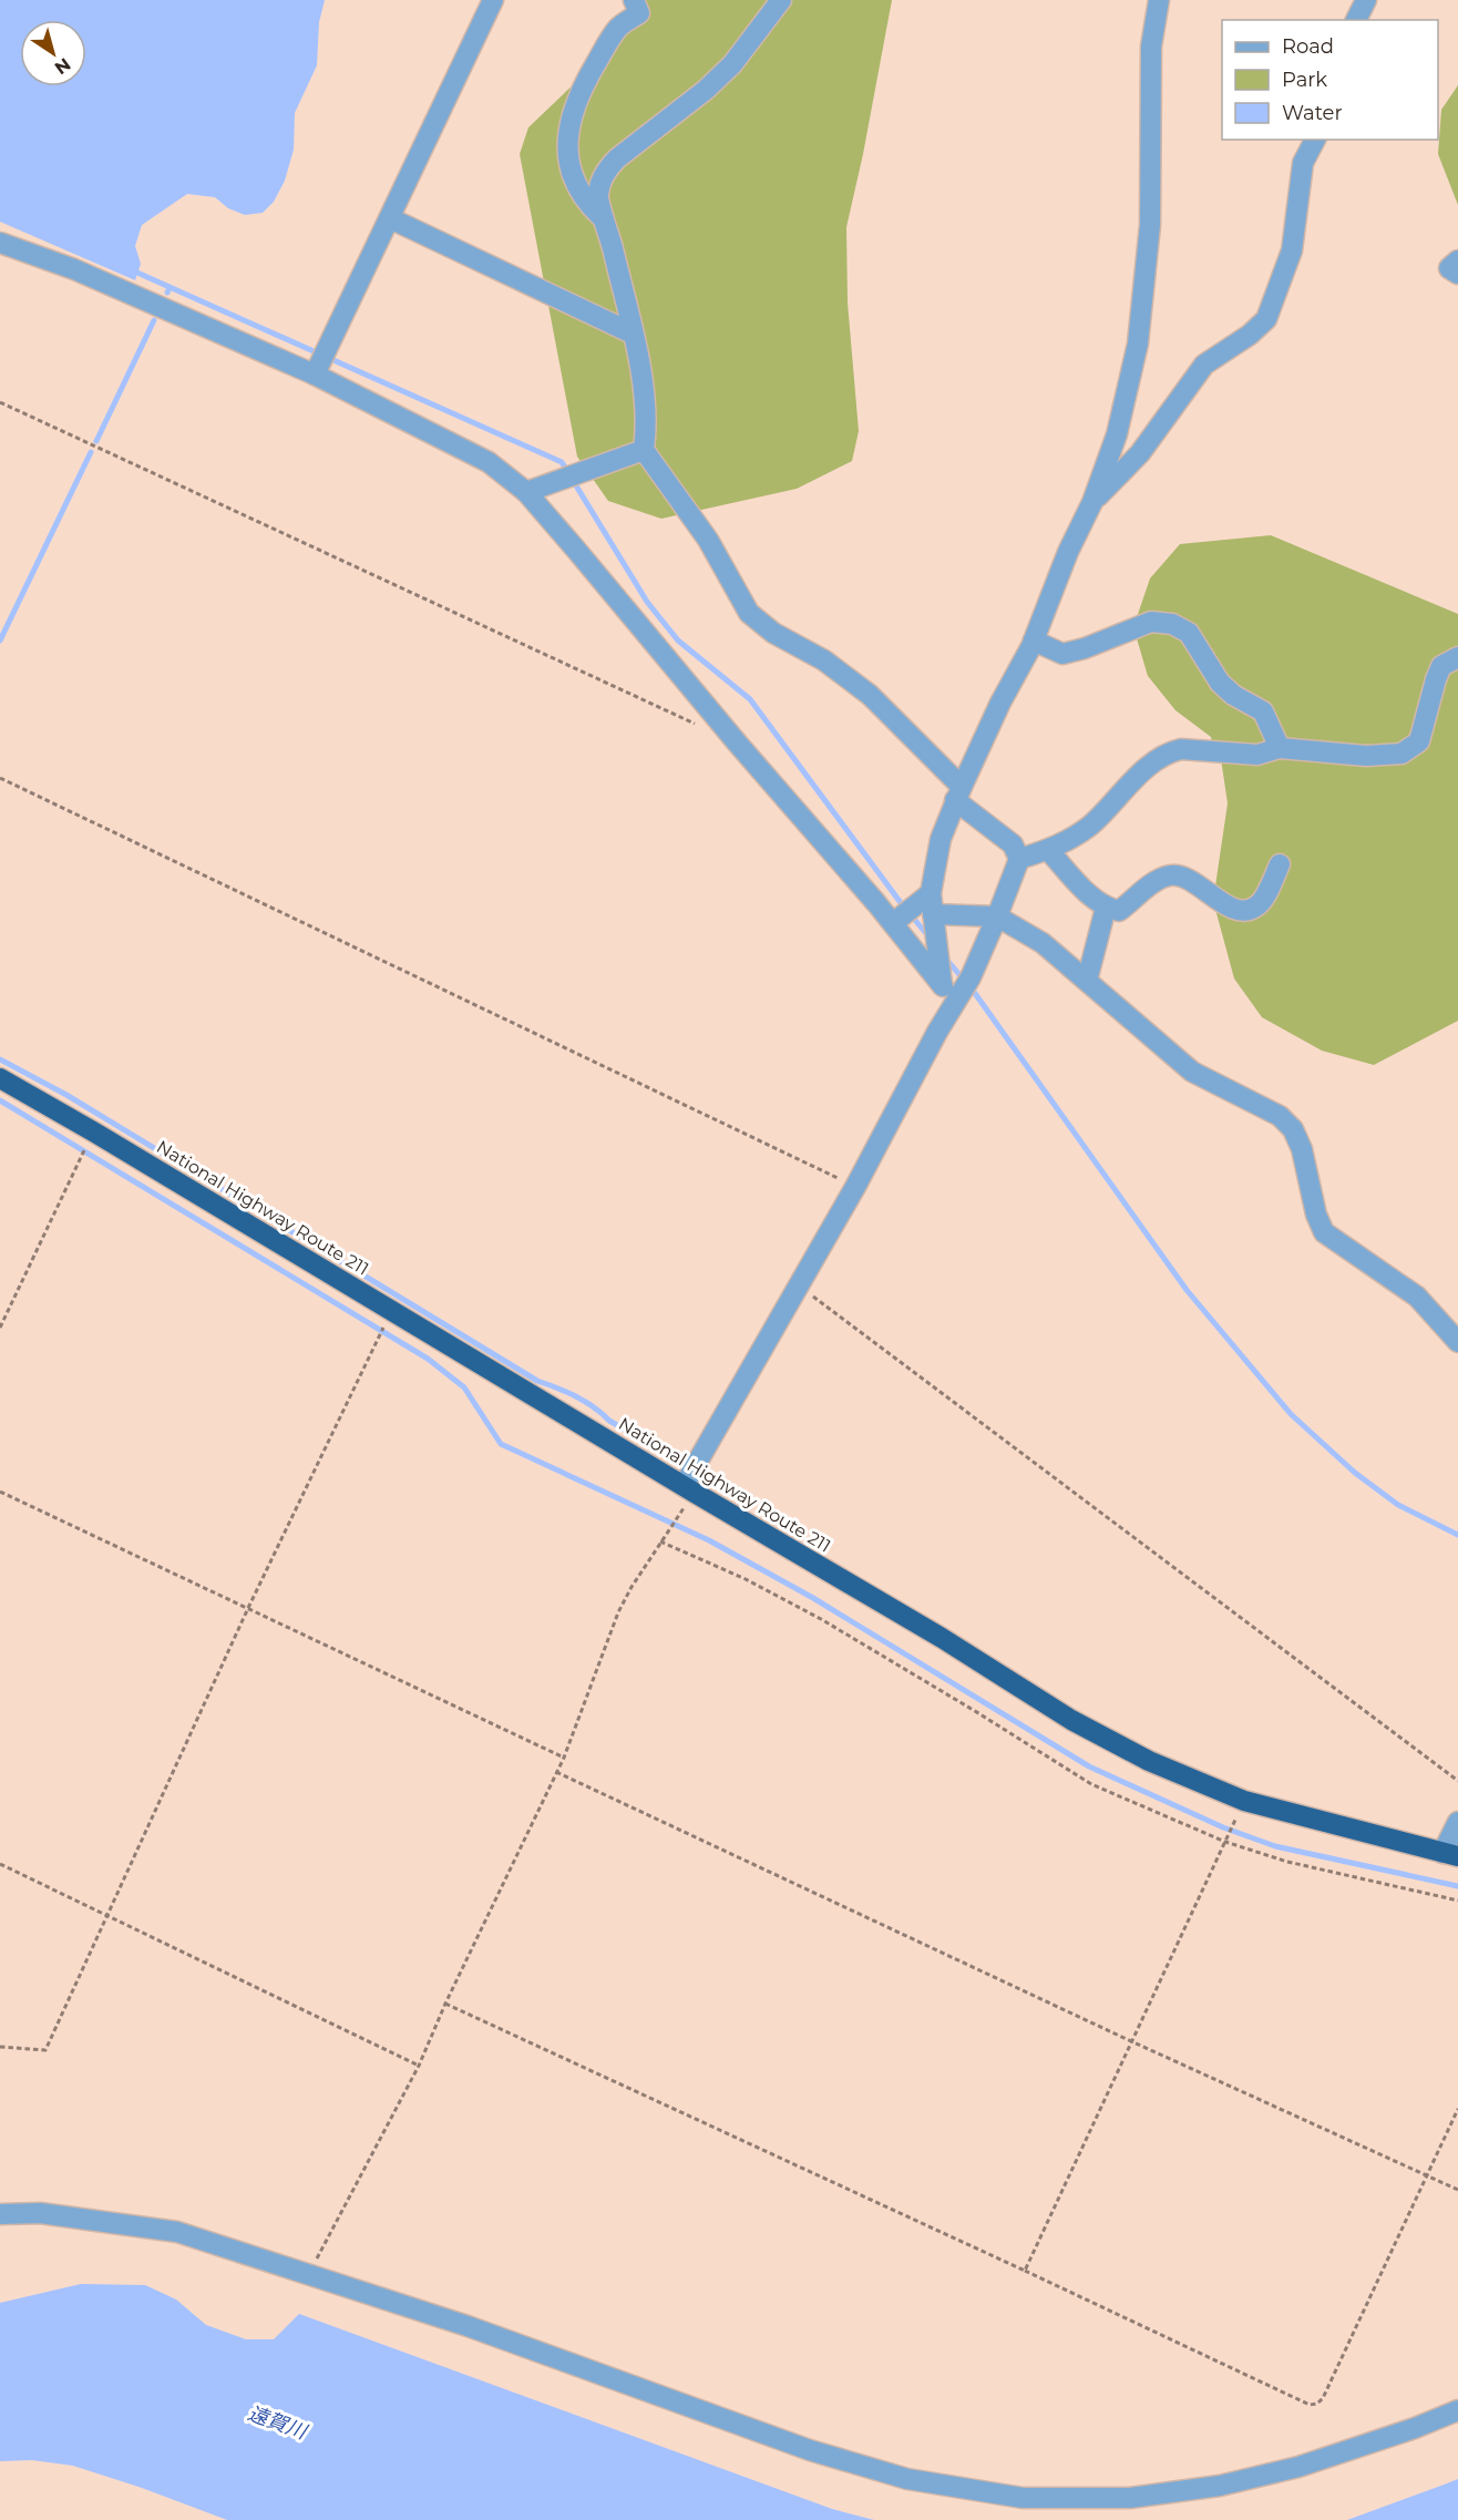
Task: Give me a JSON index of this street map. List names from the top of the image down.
{
  "streets": {
    "highway": ["National Highway Route 211"]
  },
  "water": ["遠賀川"],
  "legend": ["Road", "Park", "Water"],
  "north": "bottom right"
}
